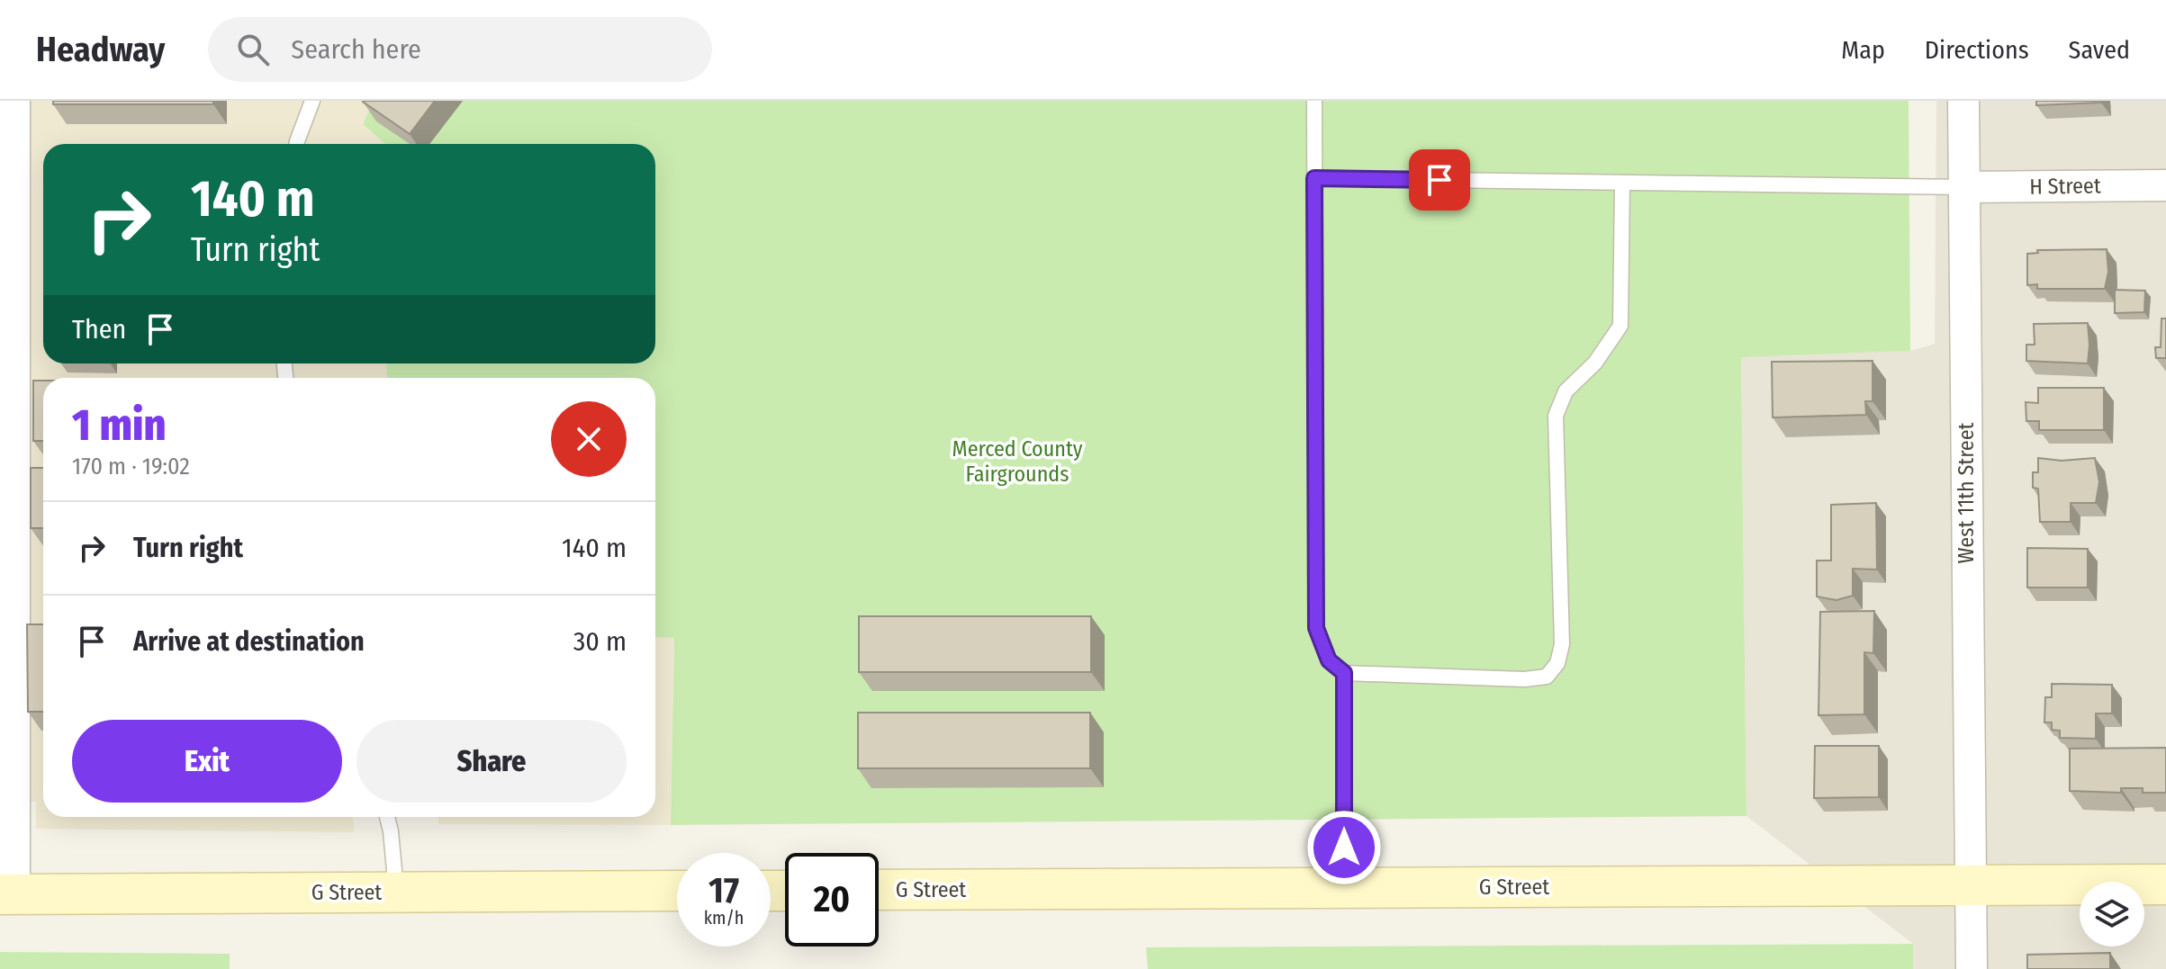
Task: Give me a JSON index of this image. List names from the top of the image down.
{
  "streets": {
    "main road": ["G Street"],
    "street": ["H Street", "West 11th Street"]
  },
  "crossings": [
    ["H Street", "West 11th Street"],
    ["West 11th Street", "G Street"]
  ],
  "parks": ["Merced County Fairgrounds"],
  "page": {
    "header": "Headway",
    "search": "Search here",
    "nav": ["Map", "Directions", "Saved"],
    "turn": ["140 m", "Turn right"],
    "then": "Then",
    "heading": ["1 min", "170 m · 19:02"],
    "list": [
      {
        "name": "Turn right",
        "value": "140 m"
      },
      {
        "name": "Arrive at destination",
        "value": "30 m"
      }
    ],
    "buttons": ["Exit", "Share"],
    "speed": "17 km/h",
    "limit": "20"
  }
}
